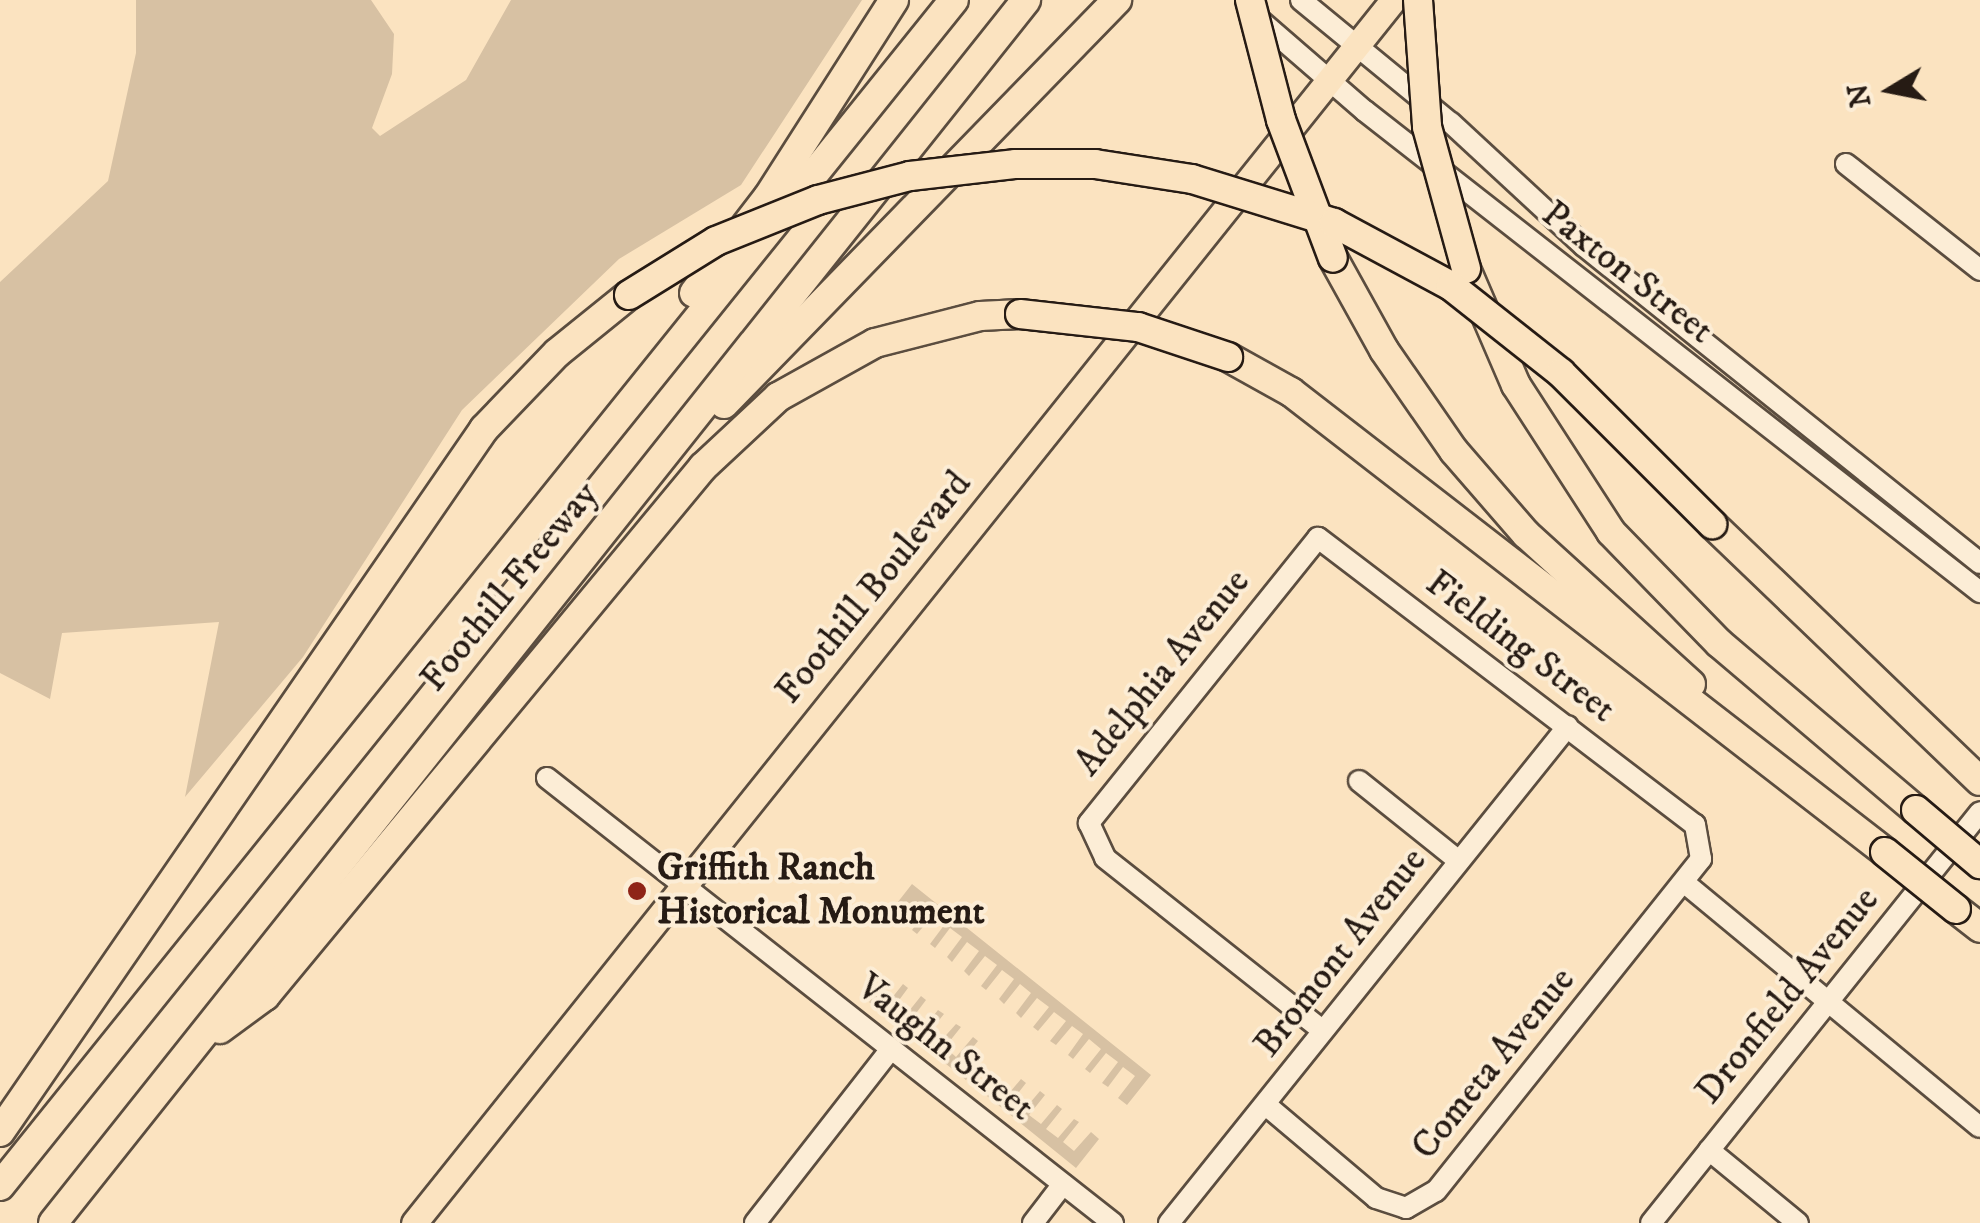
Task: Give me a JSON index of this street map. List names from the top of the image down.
{
  "streets": {
    "highway": ["Foothill Freeway"],
    "main road": ["Foothill Boulevard"],
    "street": [
      "Paxton Street",
      "Fielding Street",
      "Adelphia Avenue",
      "Bromont Avenue",
      "Dronfield Avenue",
      "Vaughn Street",
      "Cometa Avenue"
    ]
  },
  "crossings": [
    ["Paxton Street", "Foothill Boulevard"],
    ["Foothill Boulevard", "Vaughn Street"],
    ["Fielding Street", "Adelphia Avenue"],
    ["Fielding Street", "Bromont Avenue"],
    ["Fielding Street", "Cometa Avenue"],
    ["Adelphia Avenue", "Bromont Avenue"],
    ["Bromont Avenue", "Cometa Avenue"]
  ],
  "places": ["Griffith Ranch Historical Monument"],
  "north": "left"
}
